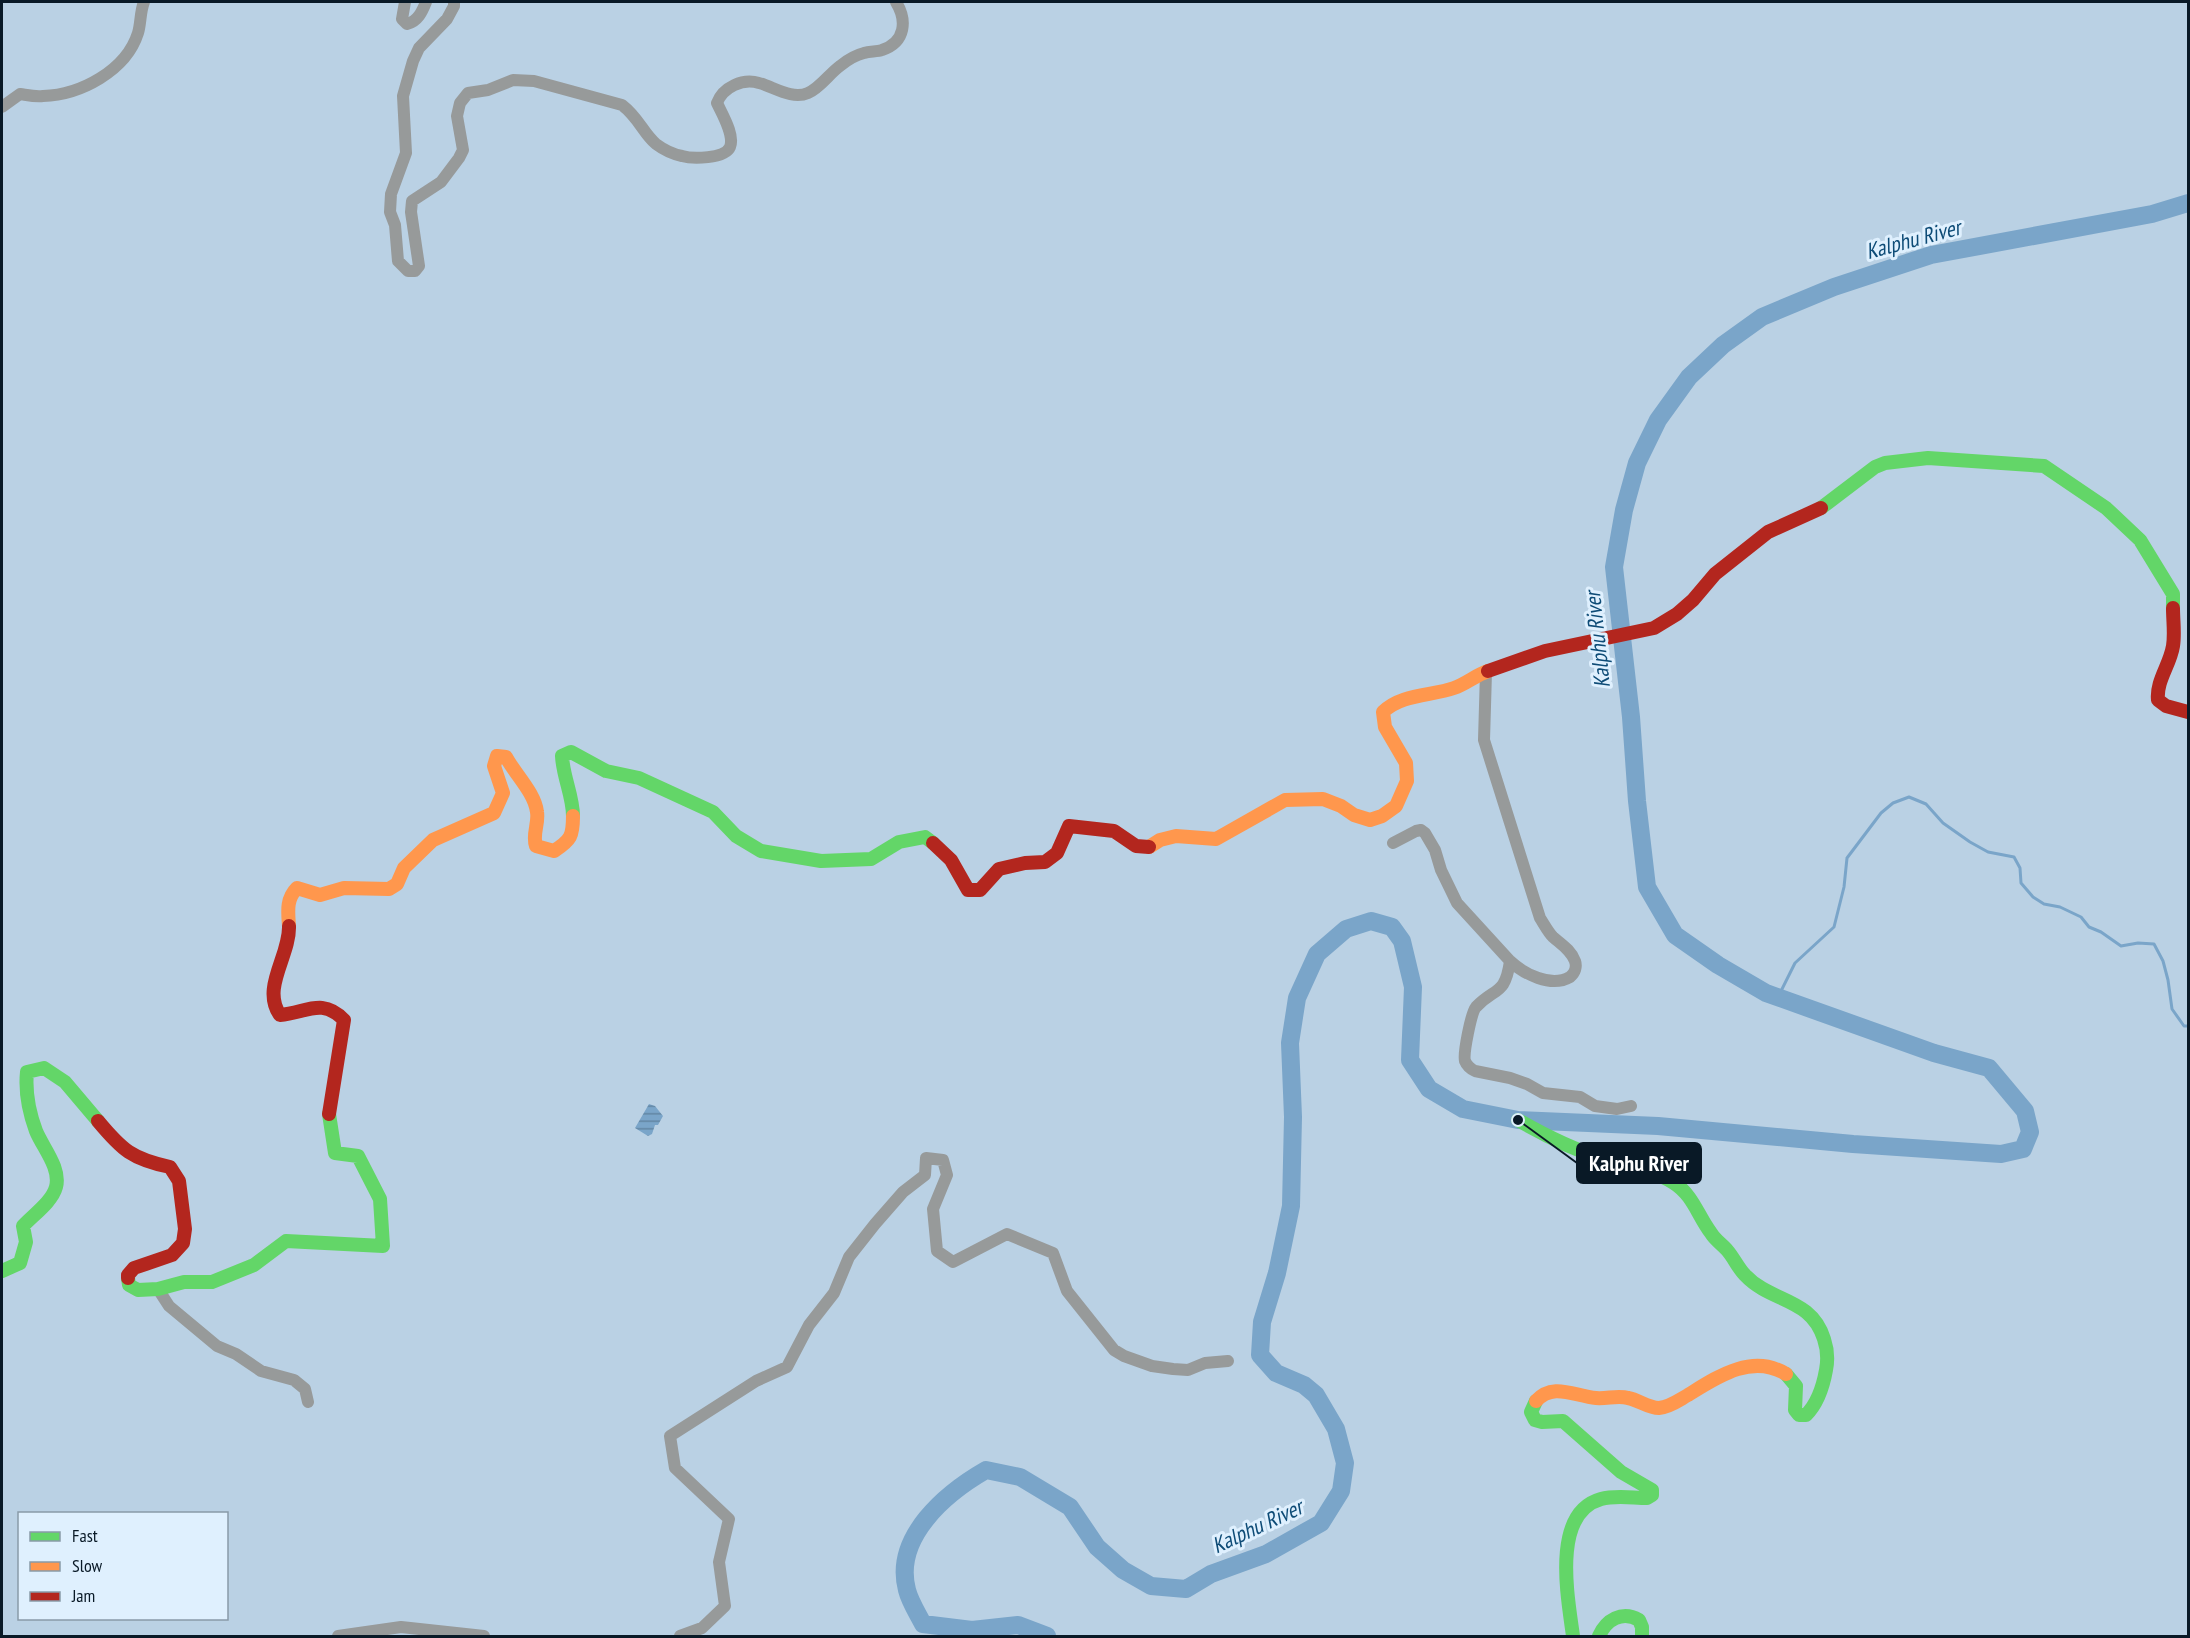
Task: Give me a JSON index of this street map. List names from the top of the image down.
{
  "water": ["Kalphu River"],
  "places": ["Kalphu River"],
  "legend": ["Fast", "Slow", "Jam"]
}
